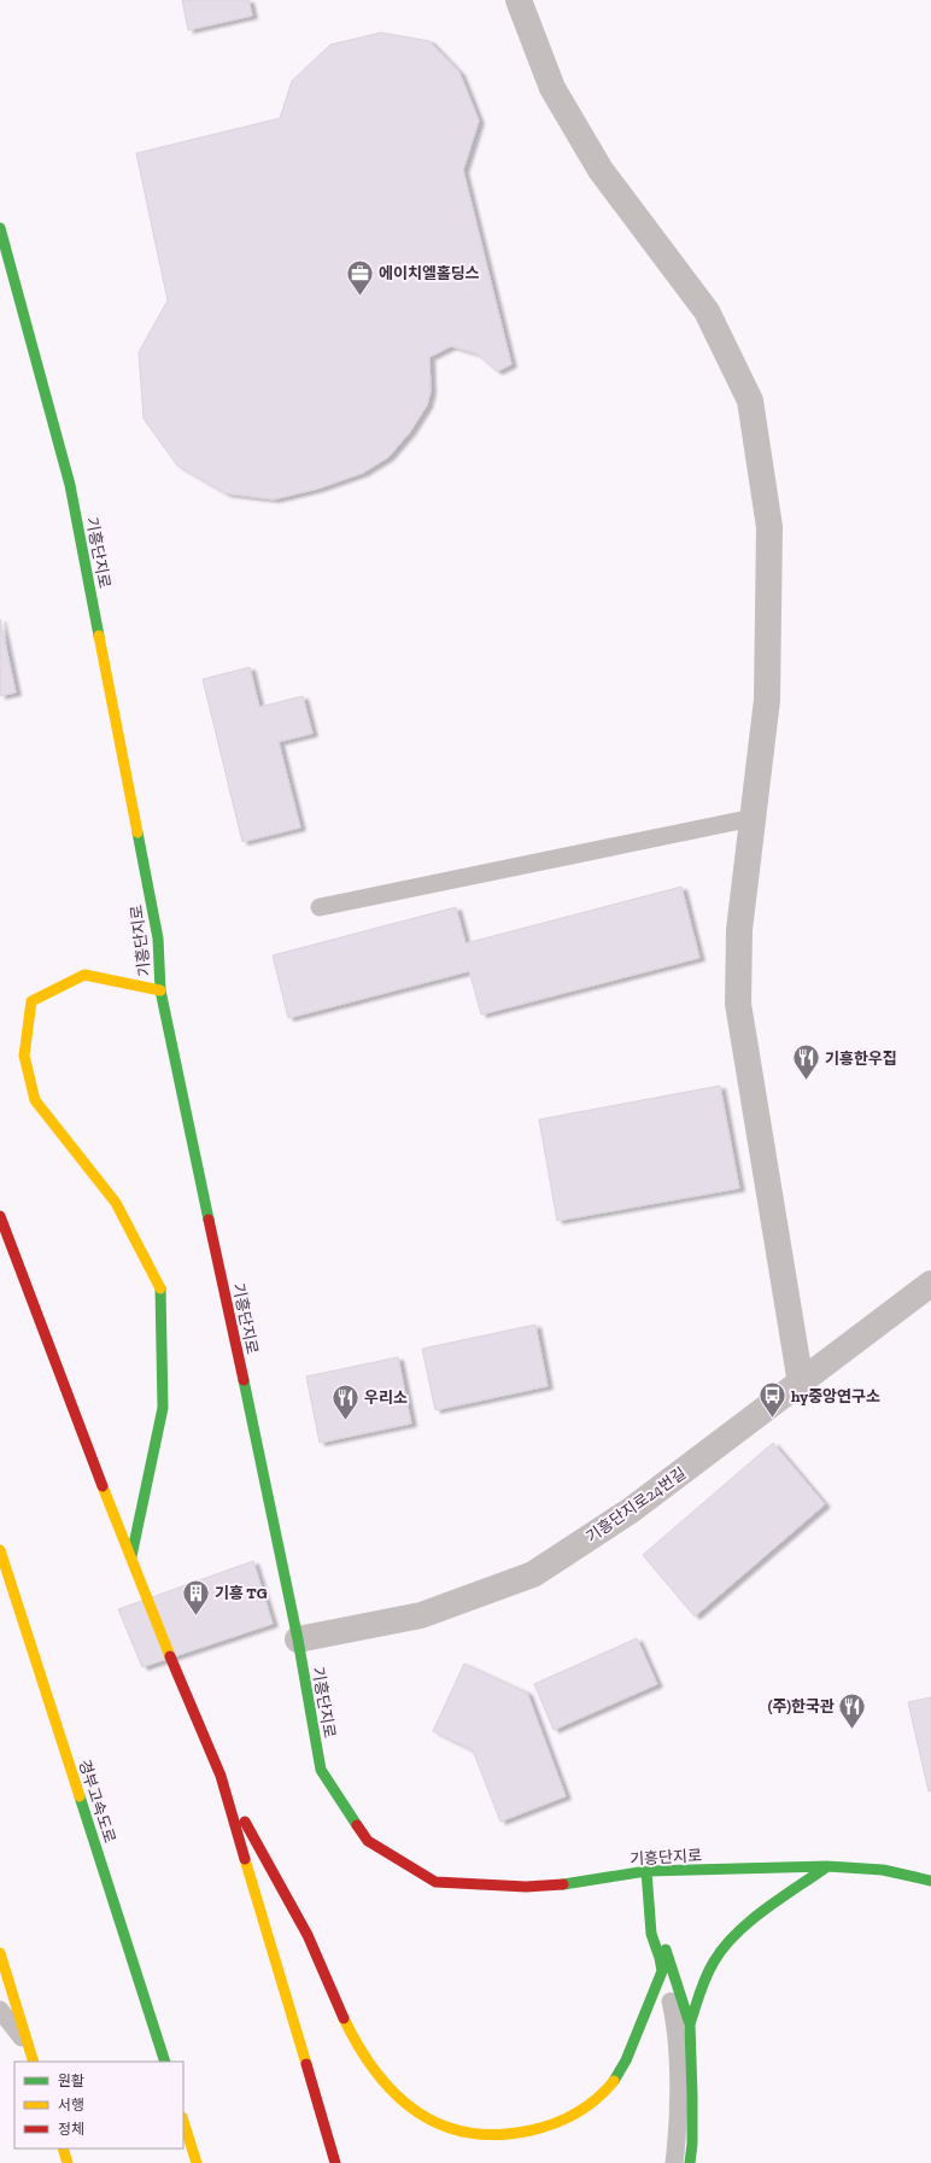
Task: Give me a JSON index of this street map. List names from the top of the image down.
{
  "streets": {
    "main road": ["기흥단지로", "경부고속도로"],
    "street": ["기흥단지로24번길"]
  },
  "crossings": [
    ["기흥단지로", "기흥단지로24번길"]
  ],
  "places": {
    "office": ["에이치엘홀딩스"],
    "restaurant": ["기흥한우집", "우리소", "(주)한국관"],
    "bus stop": ["hy중앙연구소"],
    "building": ["기흥 TG"]
  },
  "legend": ["원활", "서행", "정체"]
}
